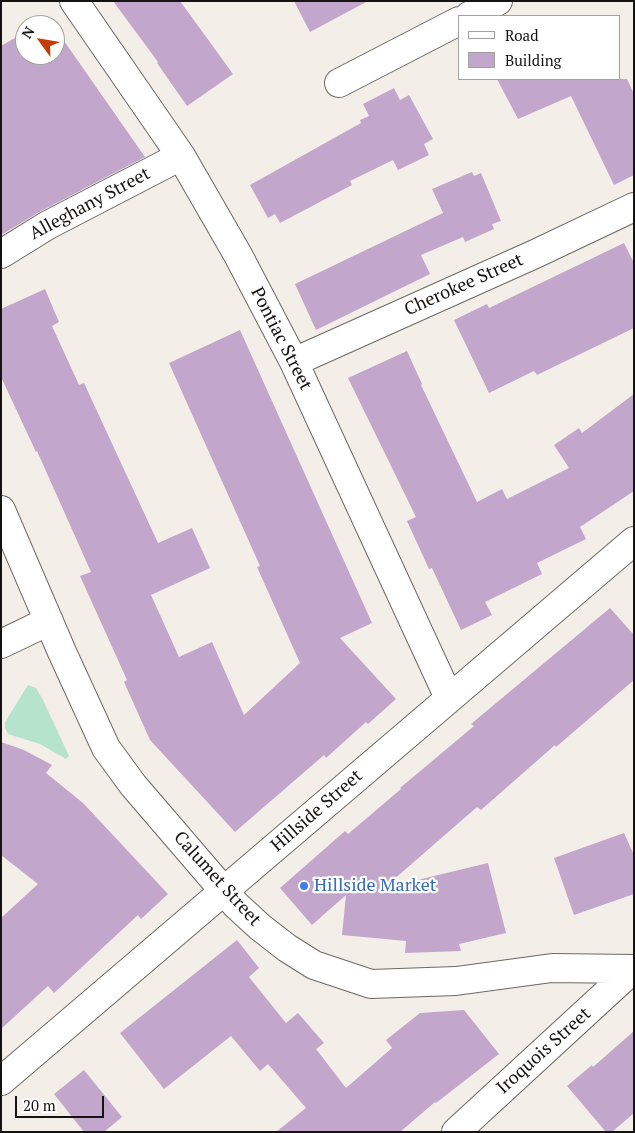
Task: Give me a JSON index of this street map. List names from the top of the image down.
{
  "streets": {
    "street": [
      "Alleghany Street",
      "Cherokee Street",
      "Pontiac Street",
      "Hillside Street",
      "Calumet Street",
      "Iroquois Street"
    ]
  },
  "crossings": [
    ["Alleghany Street", "Pontiac Street"],
    ["Cherokee Street", "Pontiac Street"],
    ["Pontiac Street", "Hillside Street"],
    ["Hillside Street", "Calumet Street"],
    ["Calumet Street", "Iroquois Street"]
  ],
  "places": ["Hillside Market"],
  "legend": ["Road", "Building"],
  "scale_bar": "20 m",
  "north": "top left"
}
